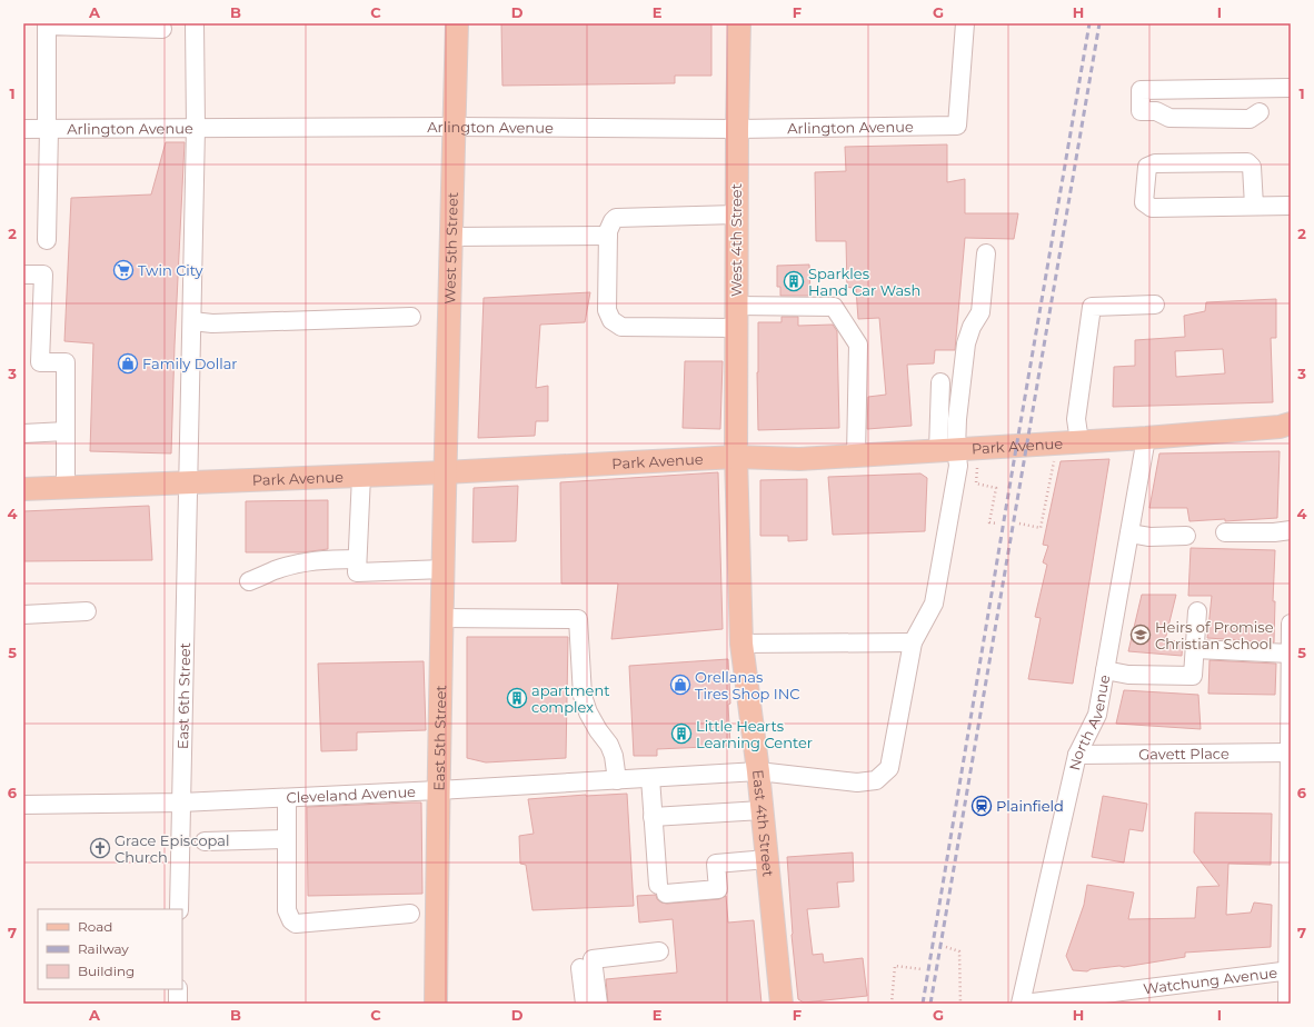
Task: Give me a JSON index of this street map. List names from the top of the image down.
{
  "streets": {
    "main road": [
      "West 4th Street",
      "West 5th Street",
      "Park Avenue",
      "East 5th Street",
      "East 4th Street"
    ],
    "street": [
      "Arlington Avenue",
      "East 6th Street",
      "North Avenue",
      "Gavett Place",
      "Cleveland Avenue",
      "Watchung Avenue"
    ]
  },
  "crossings": [
    ["Arlington Avenue", "West 4th Street"],
    ["Arlington Avenue", "West 5th Street"],
    ["Arlington Avenue", "East 6th Street"],
    ["West 4th Street", "Park Avenue"],
    ["West 4th Street", "East 4th Street"],
    ["West 5th Street", "Park Avenue"],
    ["West 5th Street", "East 5th Street"],
    ["Park Avenue", "East 6th Street"],
    ["Park Avenue", "North Avenue"],
    ["Park Avenue", "East 5th Street"],
    ["Park Avenue", "Cleveland Avenue"],
    ["Park Avenue", "East 4th Street"],
    ["East 6th Street", "Cleveland Avenue"],
    ["North Avenue", "Gavett Place"],
    ["East 5th Street", "Cleveland Avenue"],
    ["Cleveland Avenue", "East 4th Street"]
  ],
  "places": {
    "supermarket": ["Twin City"],
    "building": ["Sparkles Hand Car Wash", "apartment complex", "Little Hearts Learning Center"],
    "shop": ["Family Dollar", "Orellanas Tires Shop INC"],
    "school or university": ["Heirs of Promise Christian School"],
    "station": ["Plainfield"],
    "church": ["Grace Episcopal Church"]
  },
  "legend": ["Road", "Railway", "Building"],
  "grid": {
    "columns": [
      "A",
      "B",
      "C",
      "D",
      "E",
      "F",
      "G",
      "H",
      "I"
    ],
    "rows": [
      "1",
      "2",
      "3",
      "4",
      "5",
      "6",
      "7"
    ]
  }
}
